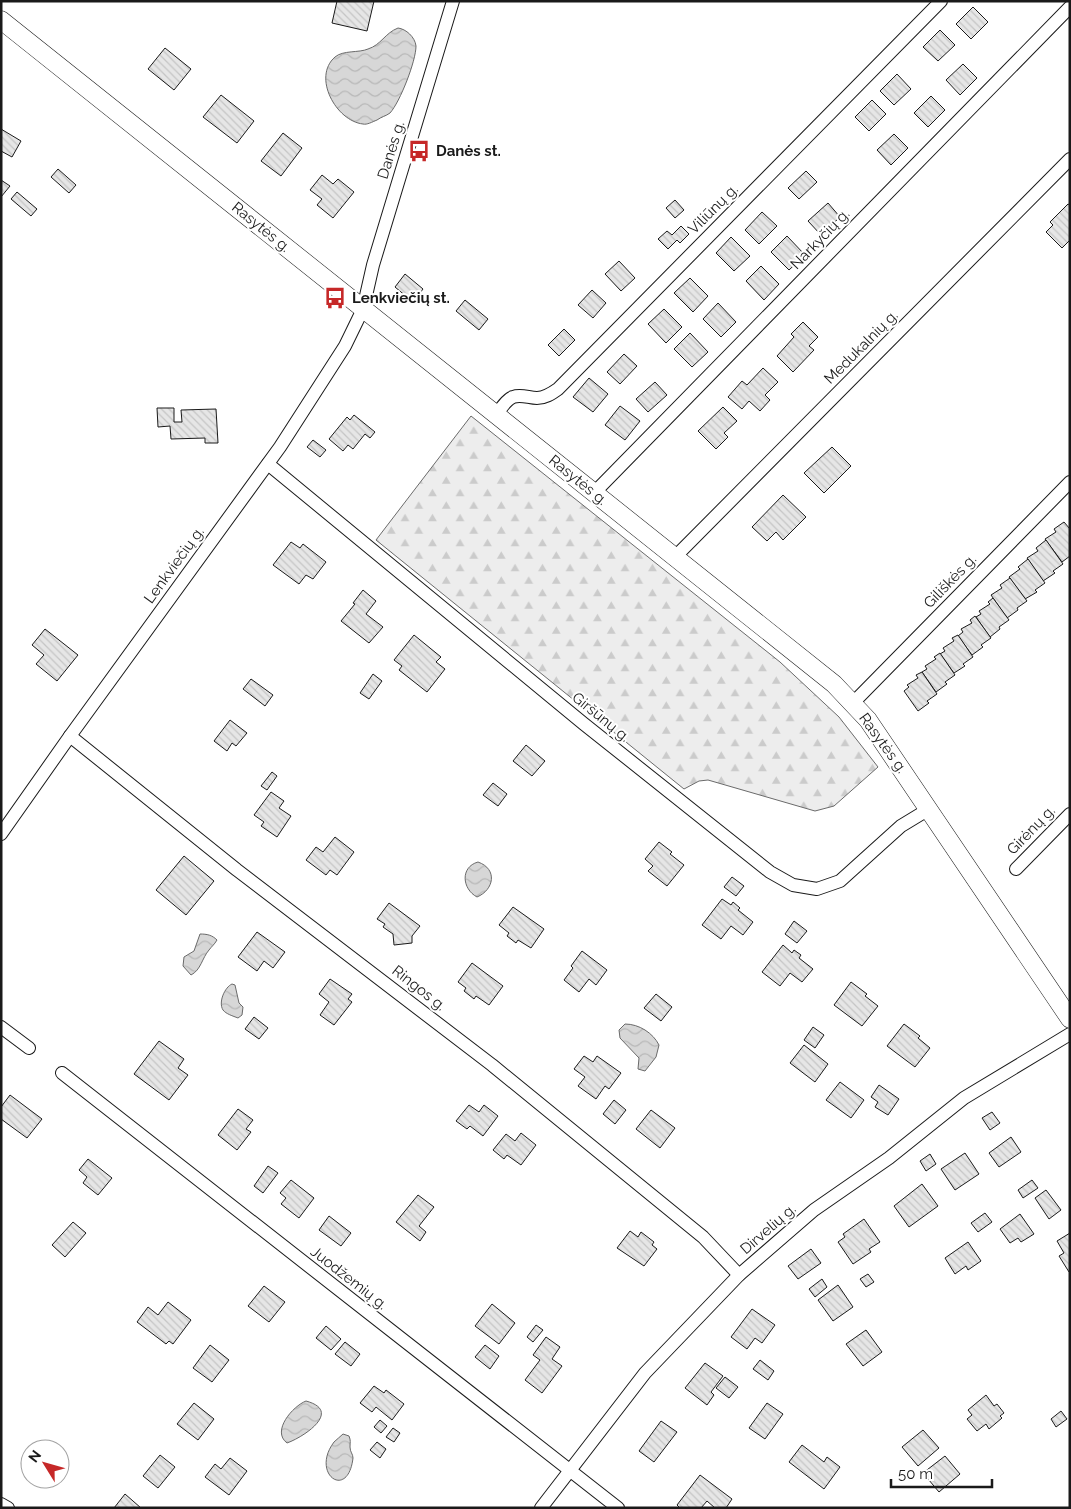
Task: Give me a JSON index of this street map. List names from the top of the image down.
{
  "streets": {
    "main road": ["Rasytės g."],
    "street": [
      "Danės g.",
      "Viliūnų g.",
      "Narkyčių g.",
      "Medukalnių g.",
      "Lenkviečių g.",
      "Giliškės g.",
      "Giršūnų g.",
      "Girėnų g.",
      "Ringos g.",
      "Dirvelių g.",
      "Juodžemių g."
    ]
  },
  "crossings": [
    ["Danės g.", "Rasytės g."],
    ["Danės g.", "Lenkviečių g."],
    ["Viliūnų g.", "Rasytės g."],
    ["Rasytės g.", "Narkyčių g."],
    ["Rasytės g.", "Medukalnių g."],
    ["Rasytės g.", "Lenkviečių g."],
    ["Rasytės g.", "Giliškės g."],
    ["Rasytės g.", "Giršūnų g."],
    ["Lenkviečių g.", "Giršūnų g."],
    ["Lenkviečių g.", "Ringos g."],
    ["Ringos g.", "Dirvelių g."],
    ["Dirvelių g.", "Juodžemių g."]
  ],
  "places": {
    "bus stop": ["Danės st.", "Lenkviečių st."]
  },
  "scale_bar": "50 m",
  "north": "top left"
}
